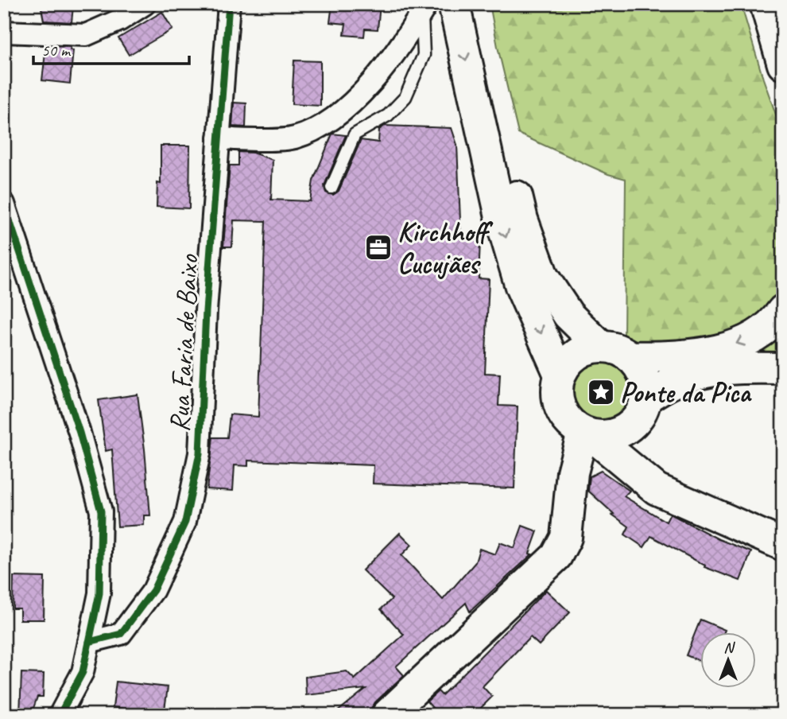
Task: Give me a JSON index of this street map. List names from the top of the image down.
{
  "streets": {
    "street": ["Rua Faria de Baixo"]
  },
  "places": {
    "office": ["Kirchhoff Cucujães"],
    "place": ["Ponte da Pica"]
  },
  "scale_bar": "50 m",
  "north": "top"
}
